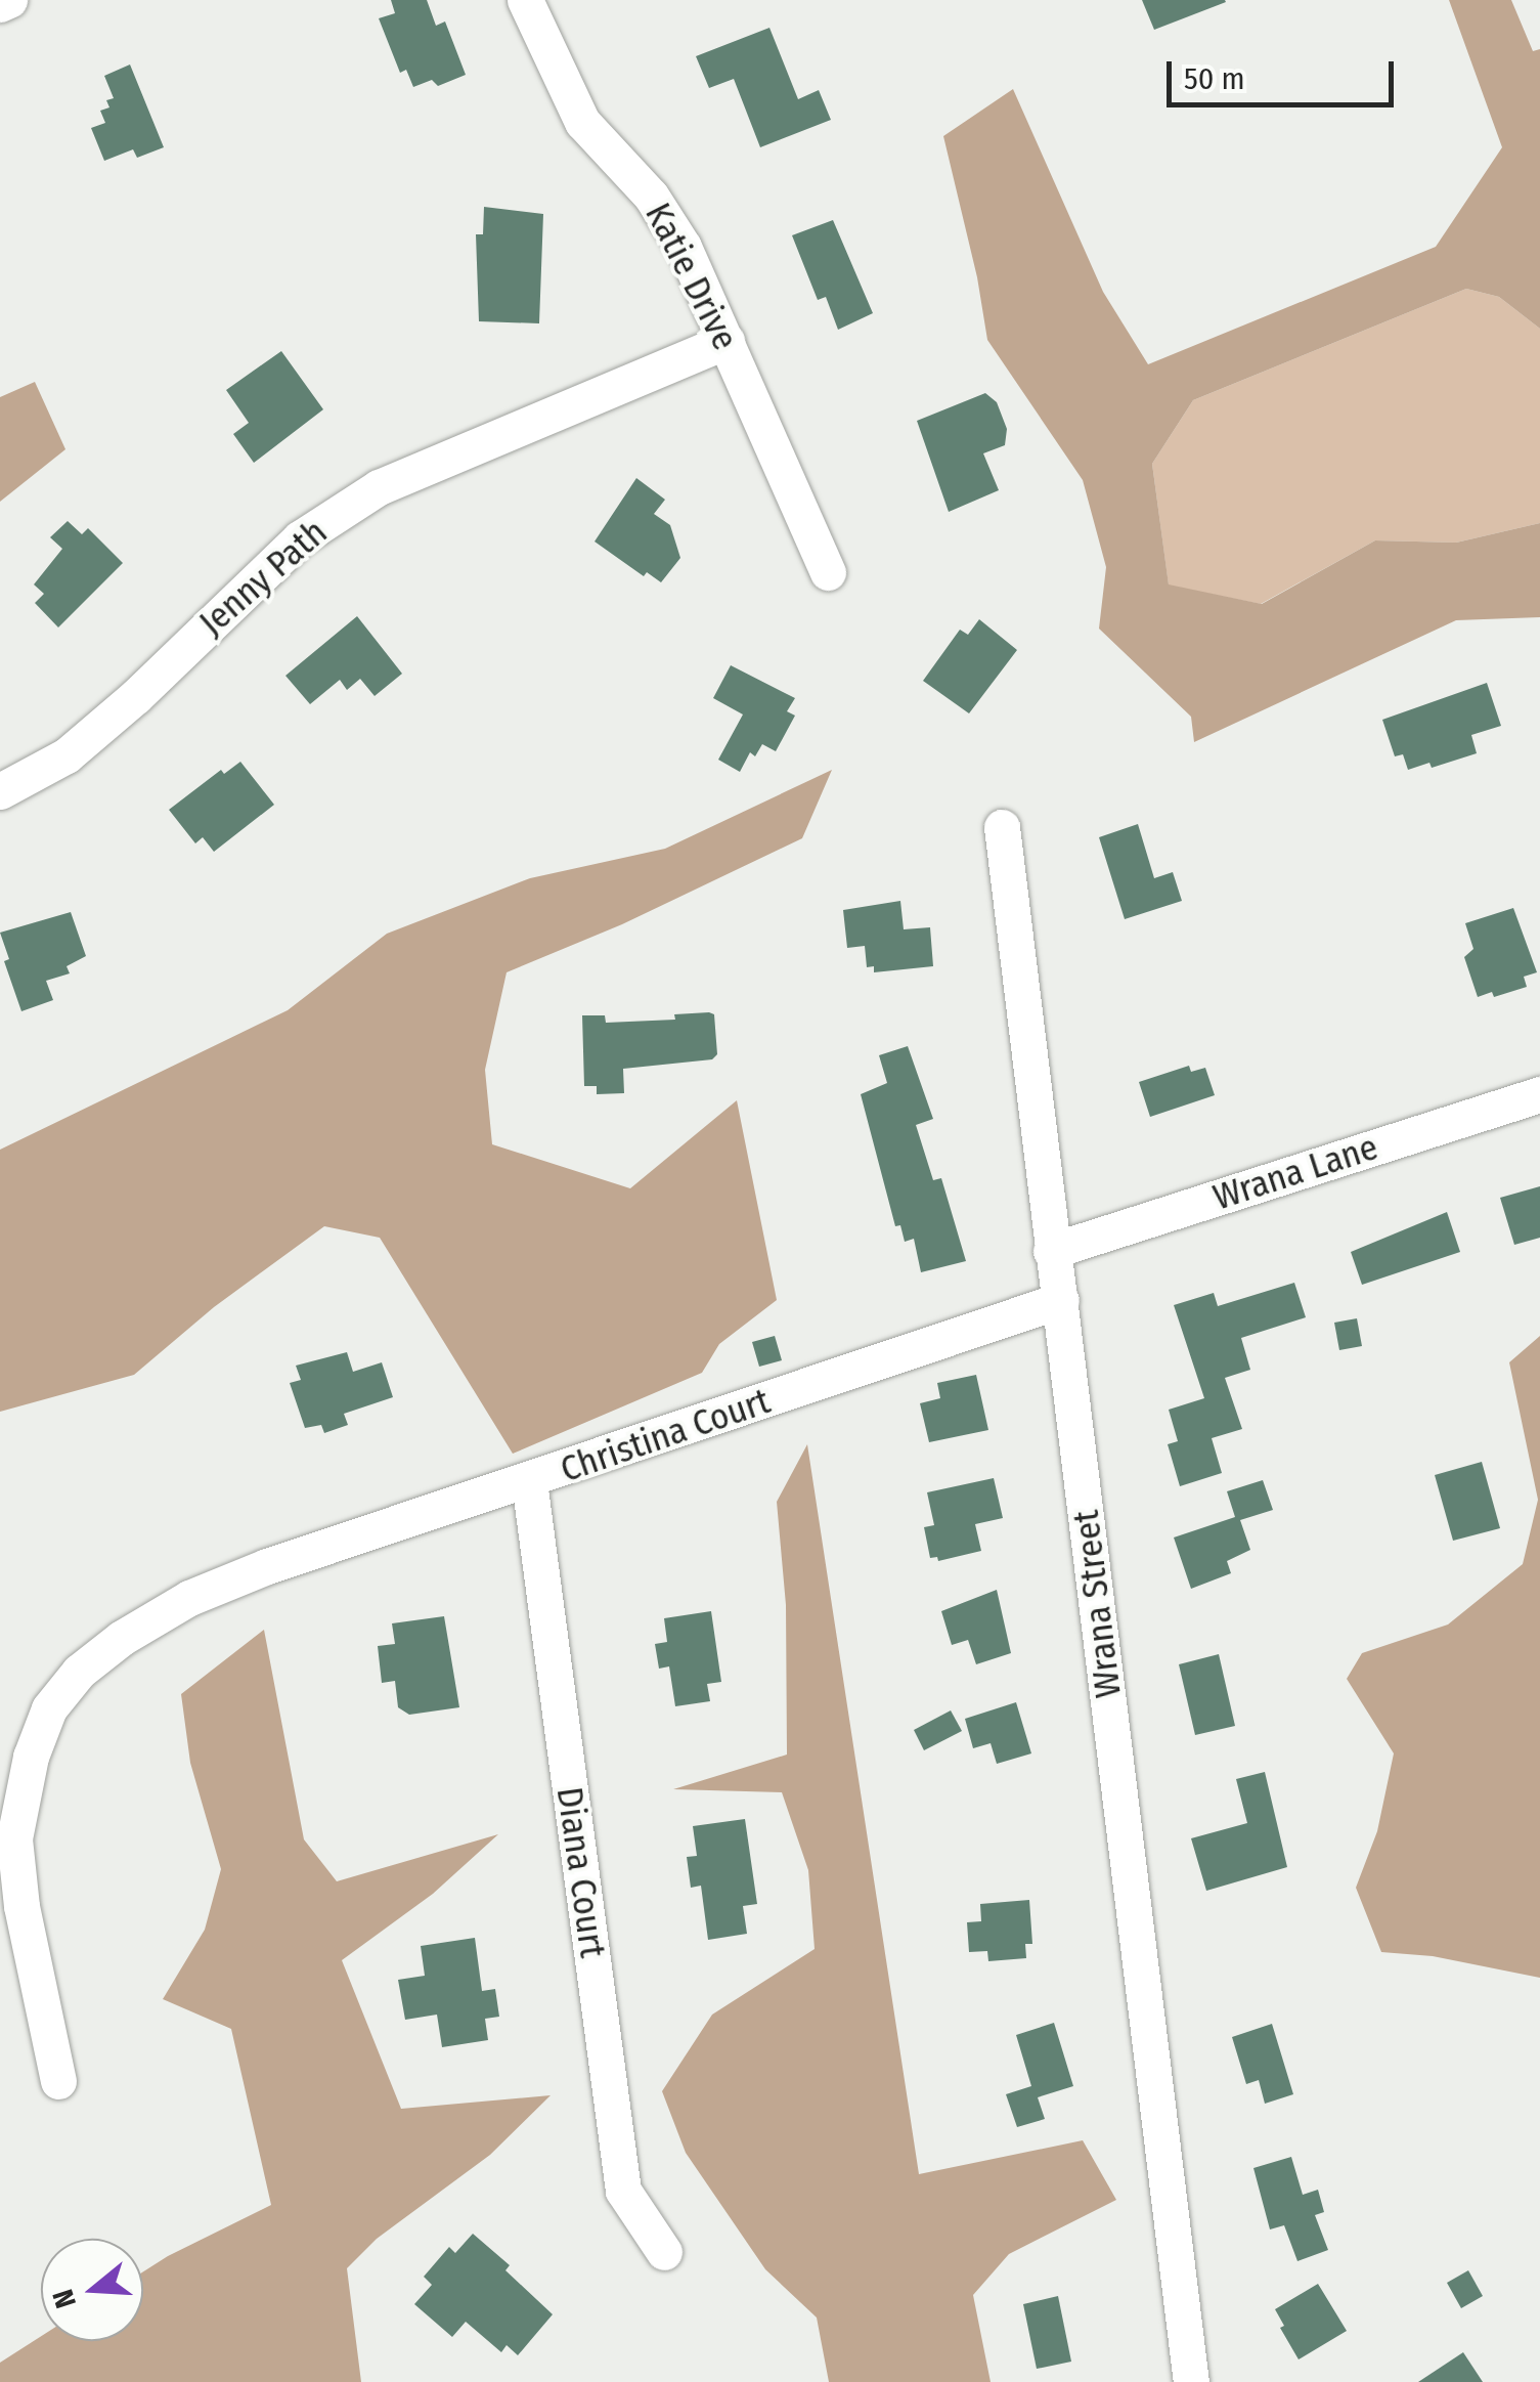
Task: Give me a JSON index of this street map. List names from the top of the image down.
{
  "streets": {
    "street": [
      "Katie Drive",
      "Jenny Path",
      "Wrana Lane",
      "Christina Court",
      "Wrana Street",
      "Diana Court"
    ]
  },
  "crossings": [
    ["Katie Drive", "Jenny Path"],
    ["Wrana Lane", "Wrana Street"],
    ["Christina Court", "Wrana Street"],
    ["Christina Court", "Diana Court"]
  ],
  "scale_bar": "50 m",
  "north": "left"
}
